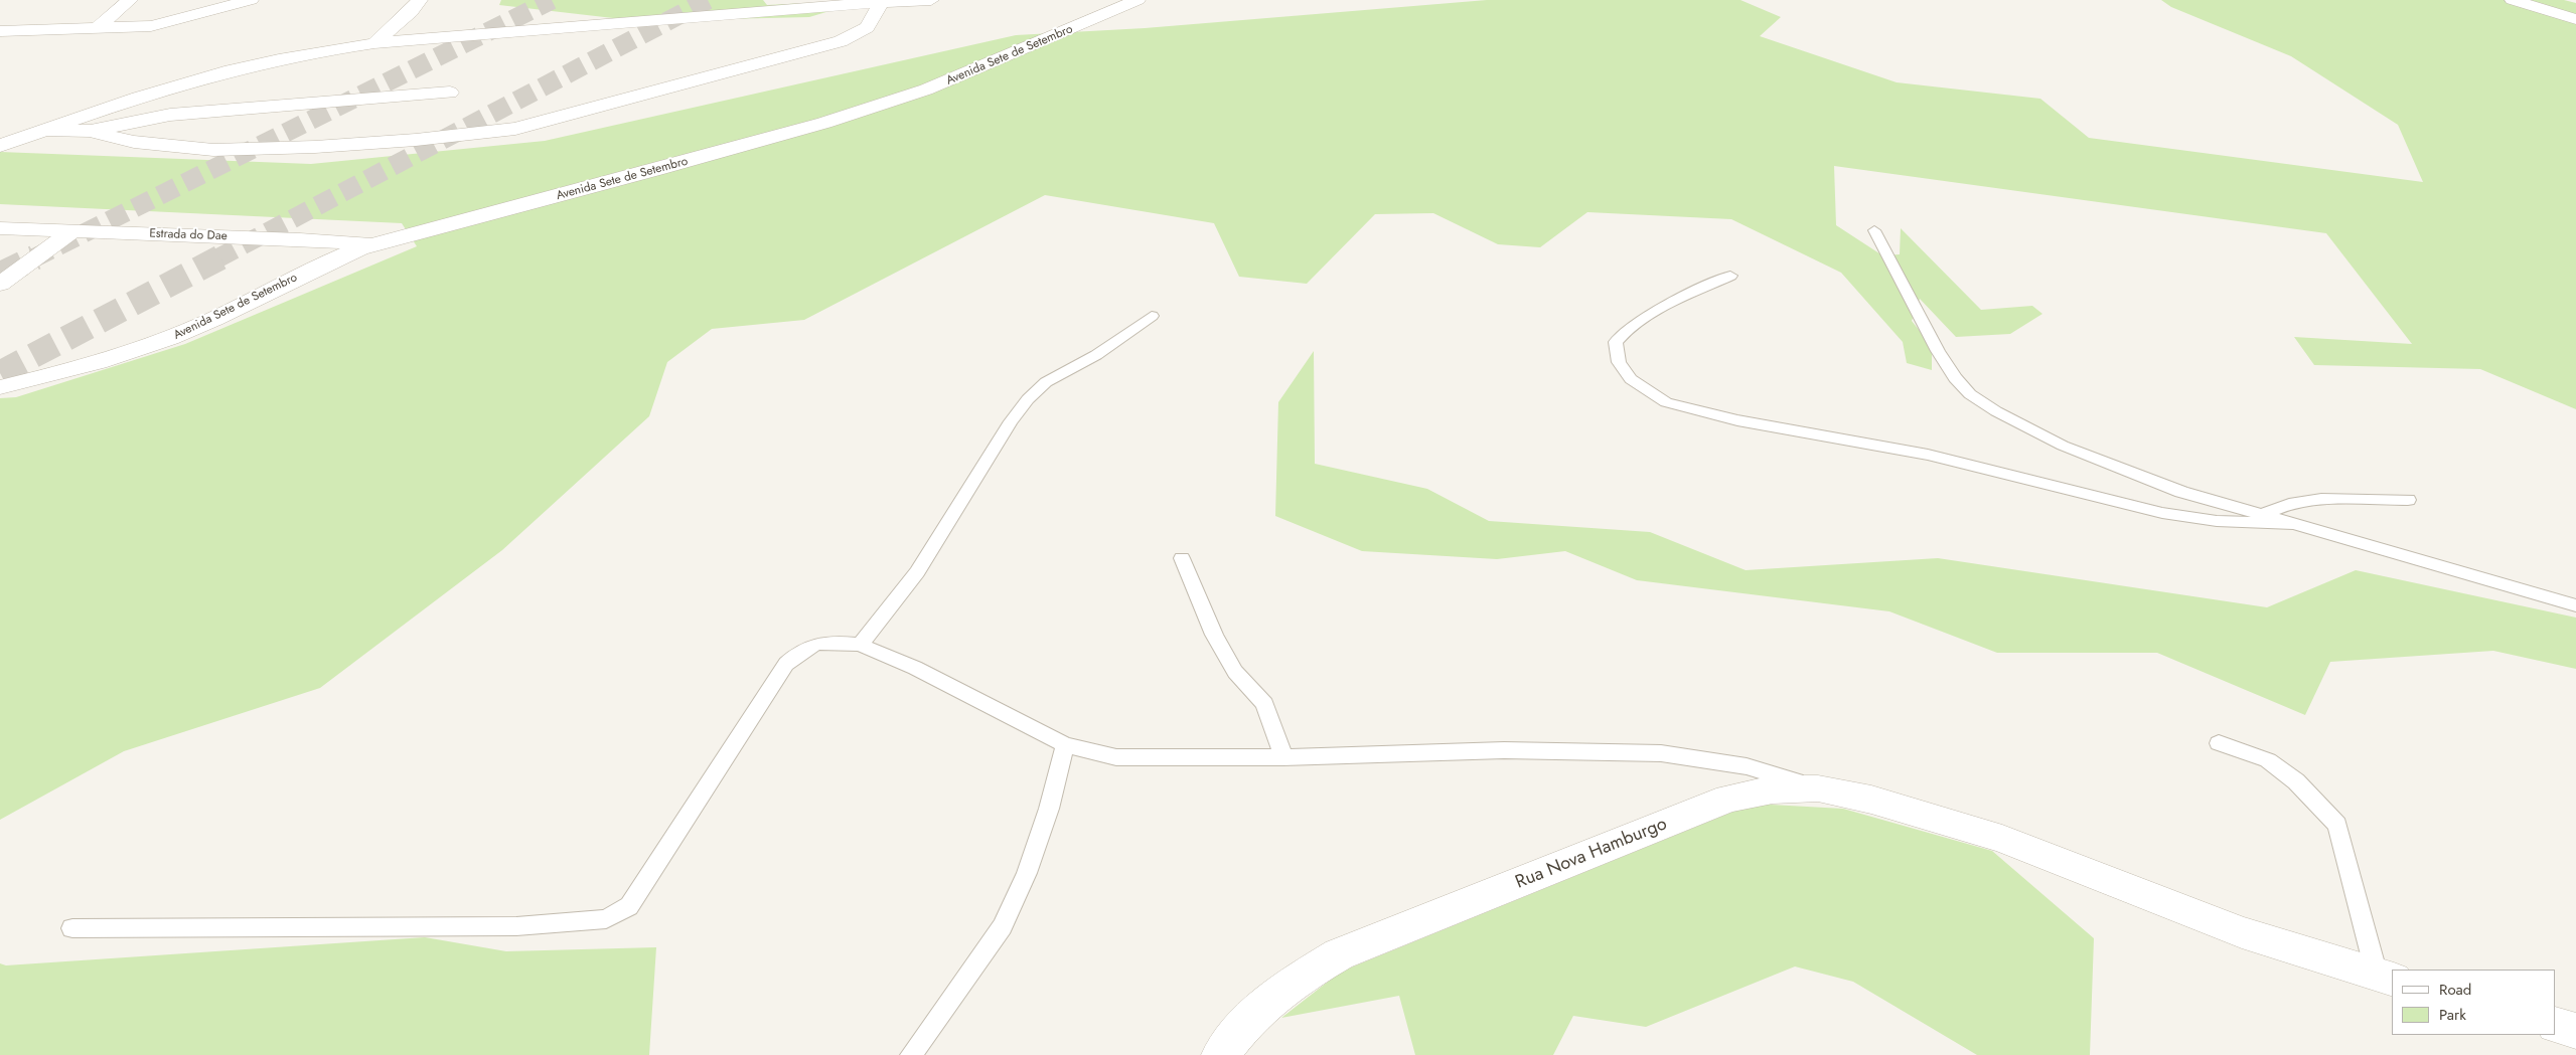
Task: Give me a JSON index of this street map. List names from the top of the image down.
{
  "streets": {
    "street": ["Avenida Sete de Setembro", "Estrada do Dae", "Rua Nova Hamburgo"]
  },
  "crossings": [
    ["Avenida Sete de Setembro", "Estrada do Dae"]
  ],
  "legend": ["Road", "Park"]
}
